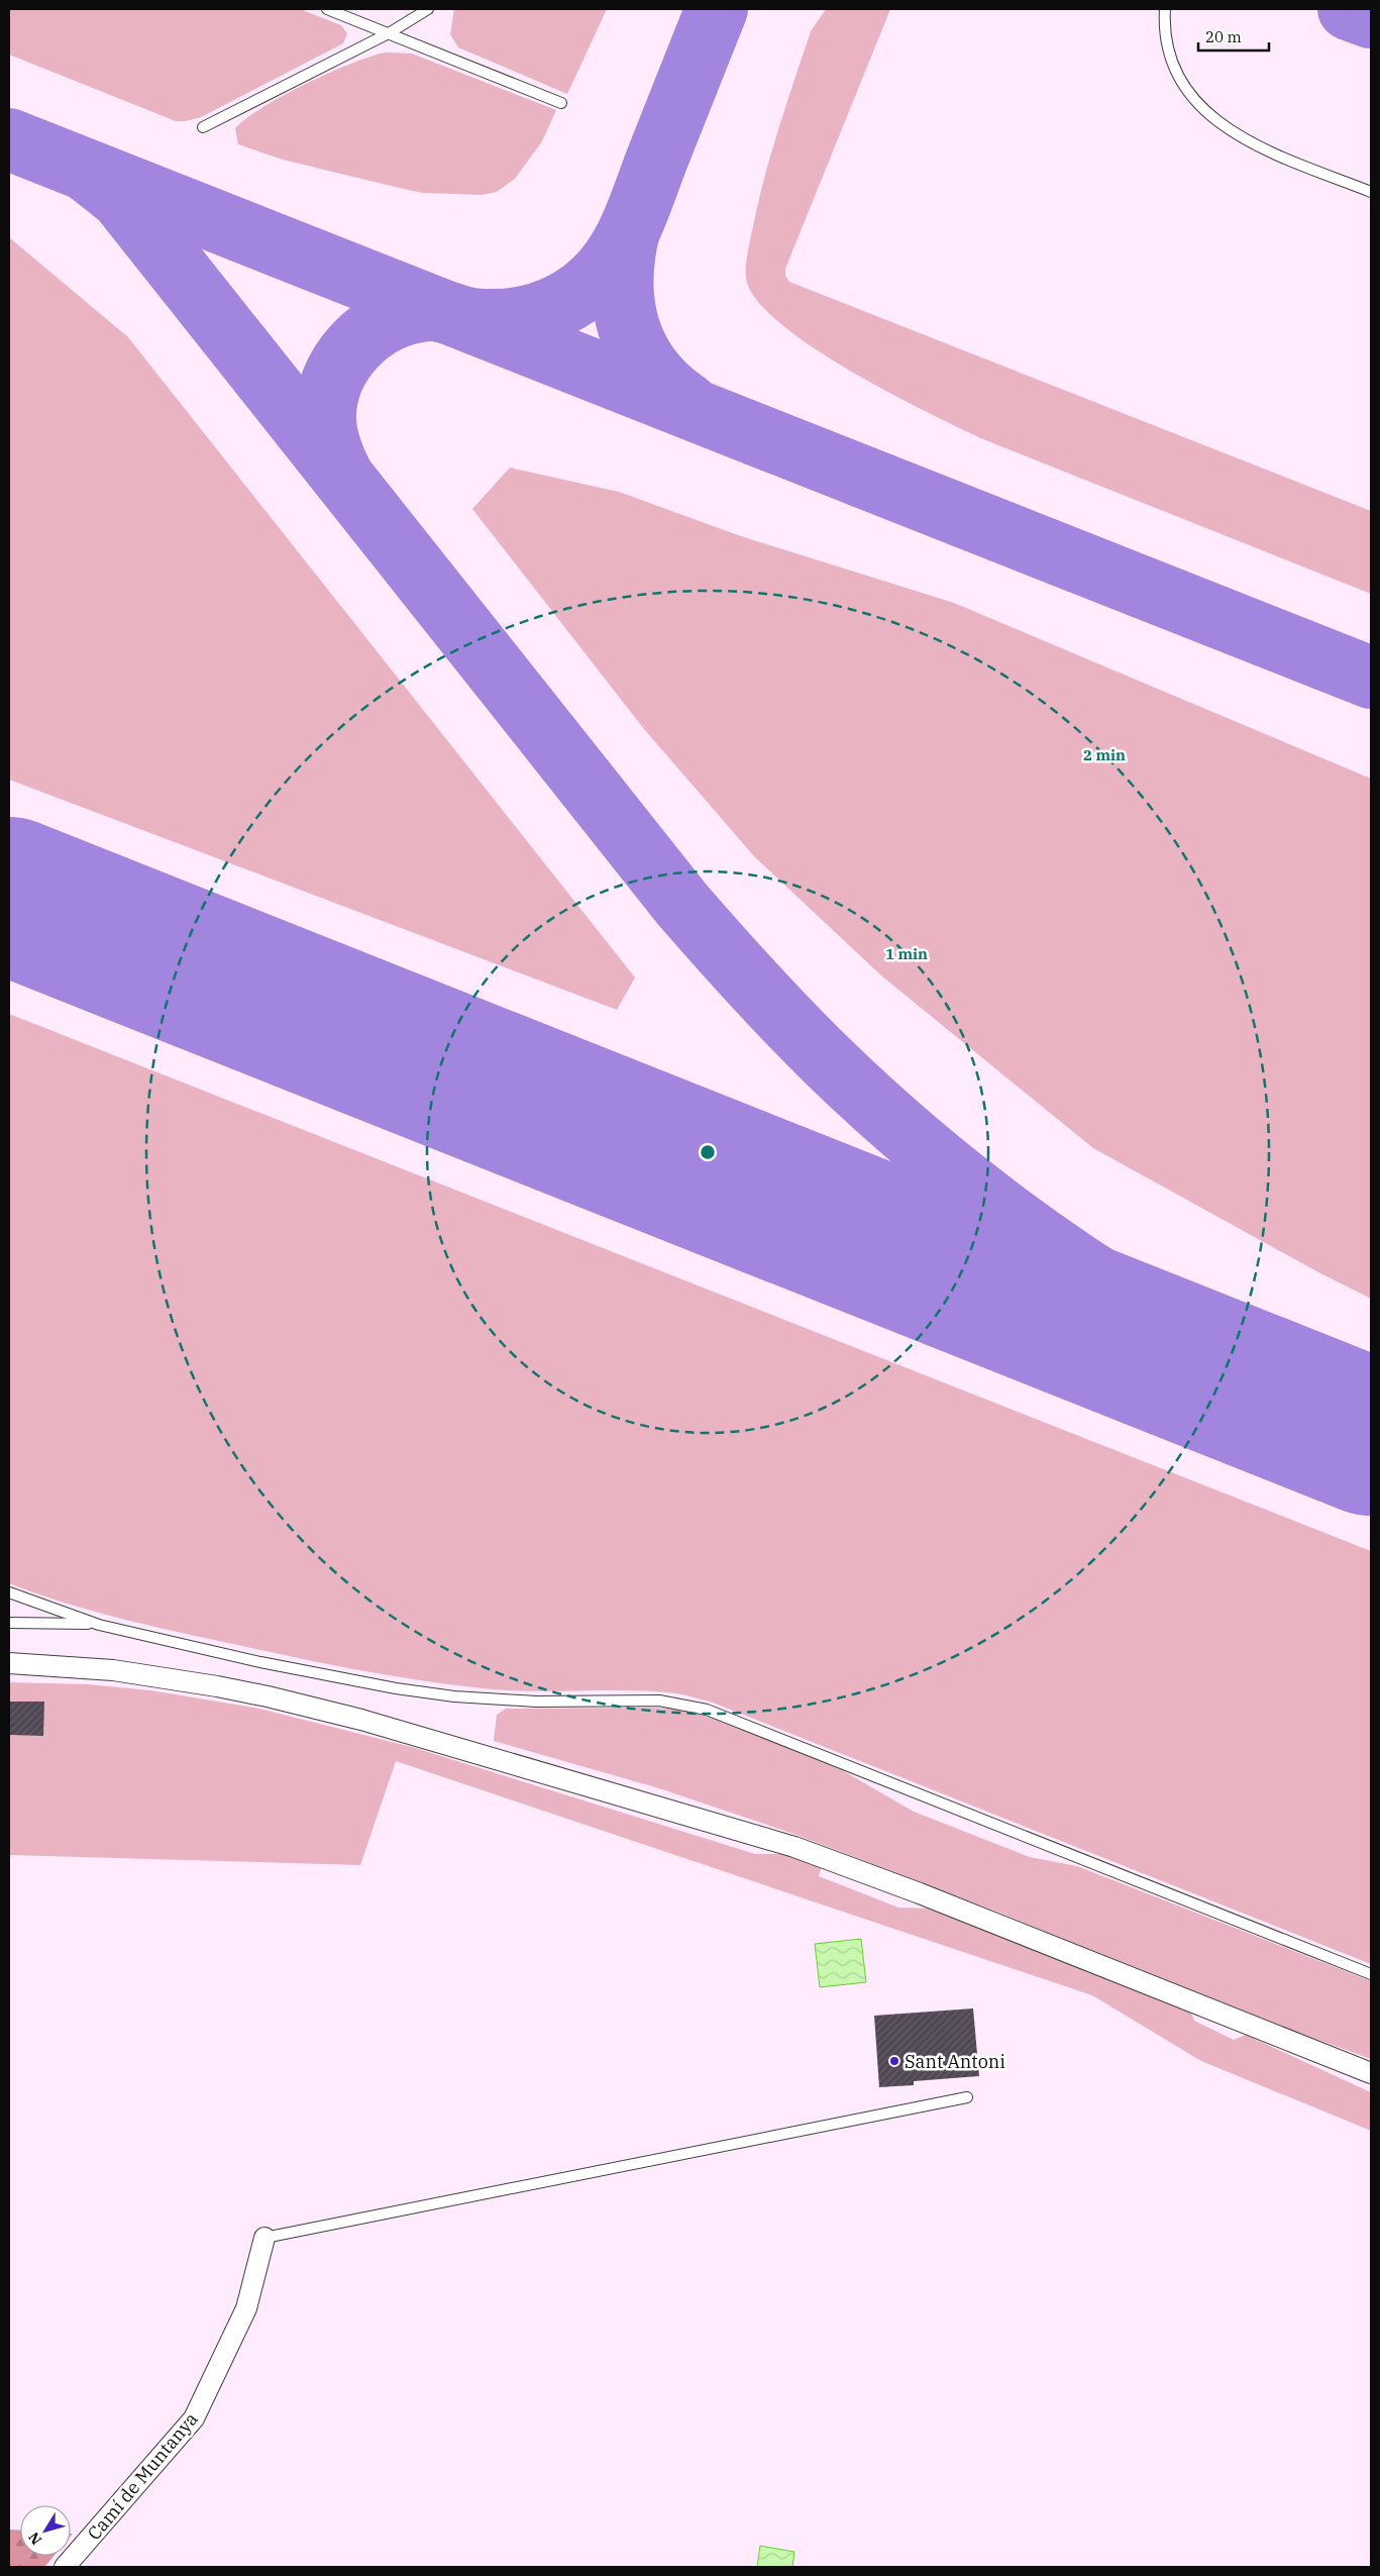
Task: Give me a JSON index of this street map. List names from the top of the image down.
{
  "streets": {
    "street": ["Camí de Muntanya"]
  },
  "places": ["Sant Antoni"],
  "scale_bar": "20 m",
  "north": "bottom left",
  "rings": ["2 min", "1 min"]
}
